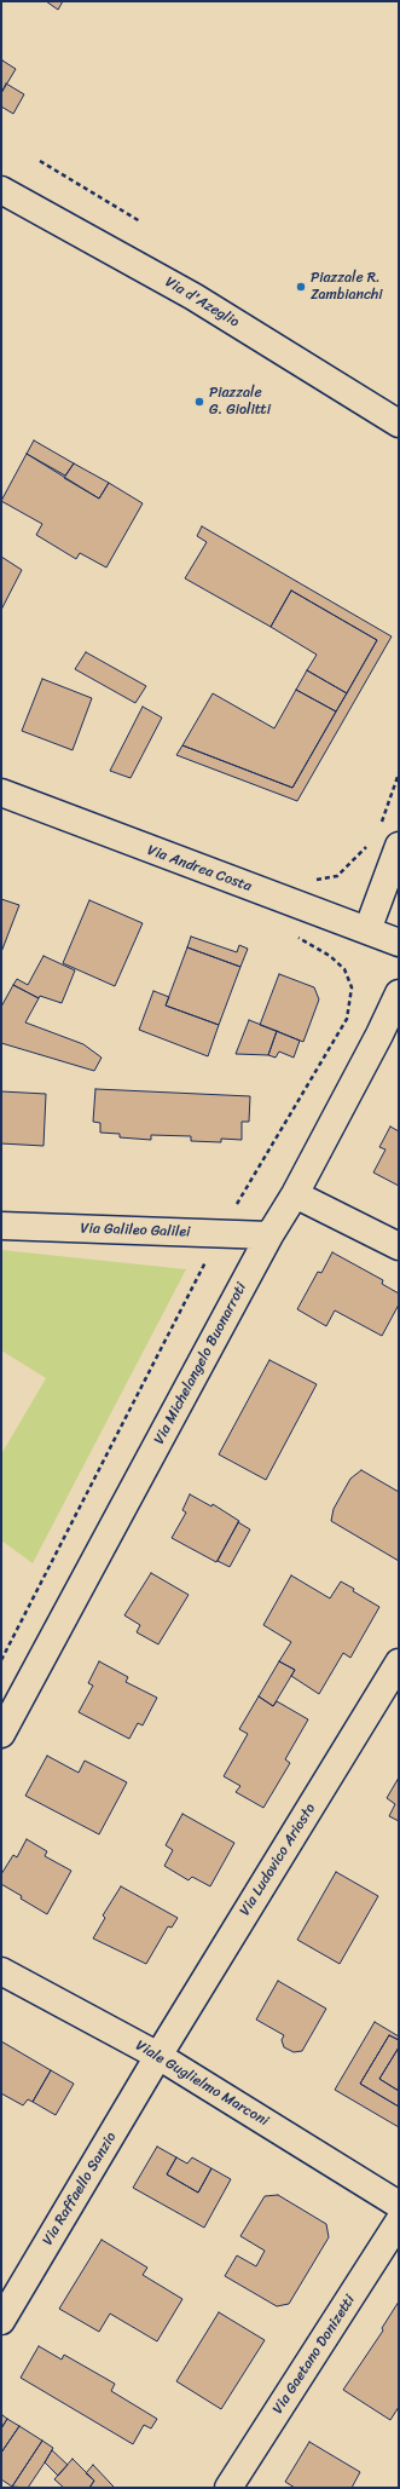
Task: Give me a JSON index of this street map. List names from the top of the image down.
{
  "streets": {
    "street": [
      "Via d'Azeglio",
      "Via Andrea Costa",
      "Via Galileo Galilei",
      "Via Michelangelo Buonarroti",
      "Via Ludovico Ariosto",
      "Viale Guglielmo Marconi",
      "Via Raffaello Sanzio",
      "Via Gaetano Donizetti"
    ]
  },
  "crossings": [
    ["Via Galileo Galilei", "Via Michelangelo Buonarroti"],
    ["Via Ludovico Ariosto", "Viale Guglielmo Marconi"],
    ["Via Ludovico Ariosto", "Via Raffaello Sanzio"],
    ["Viale Guglielmo Marconi", "Via Raffaello Sanzio"]
  ],
  "places": ["Piazzale R. Zambianchi", "Piazzale G. Giolitti"]
}
